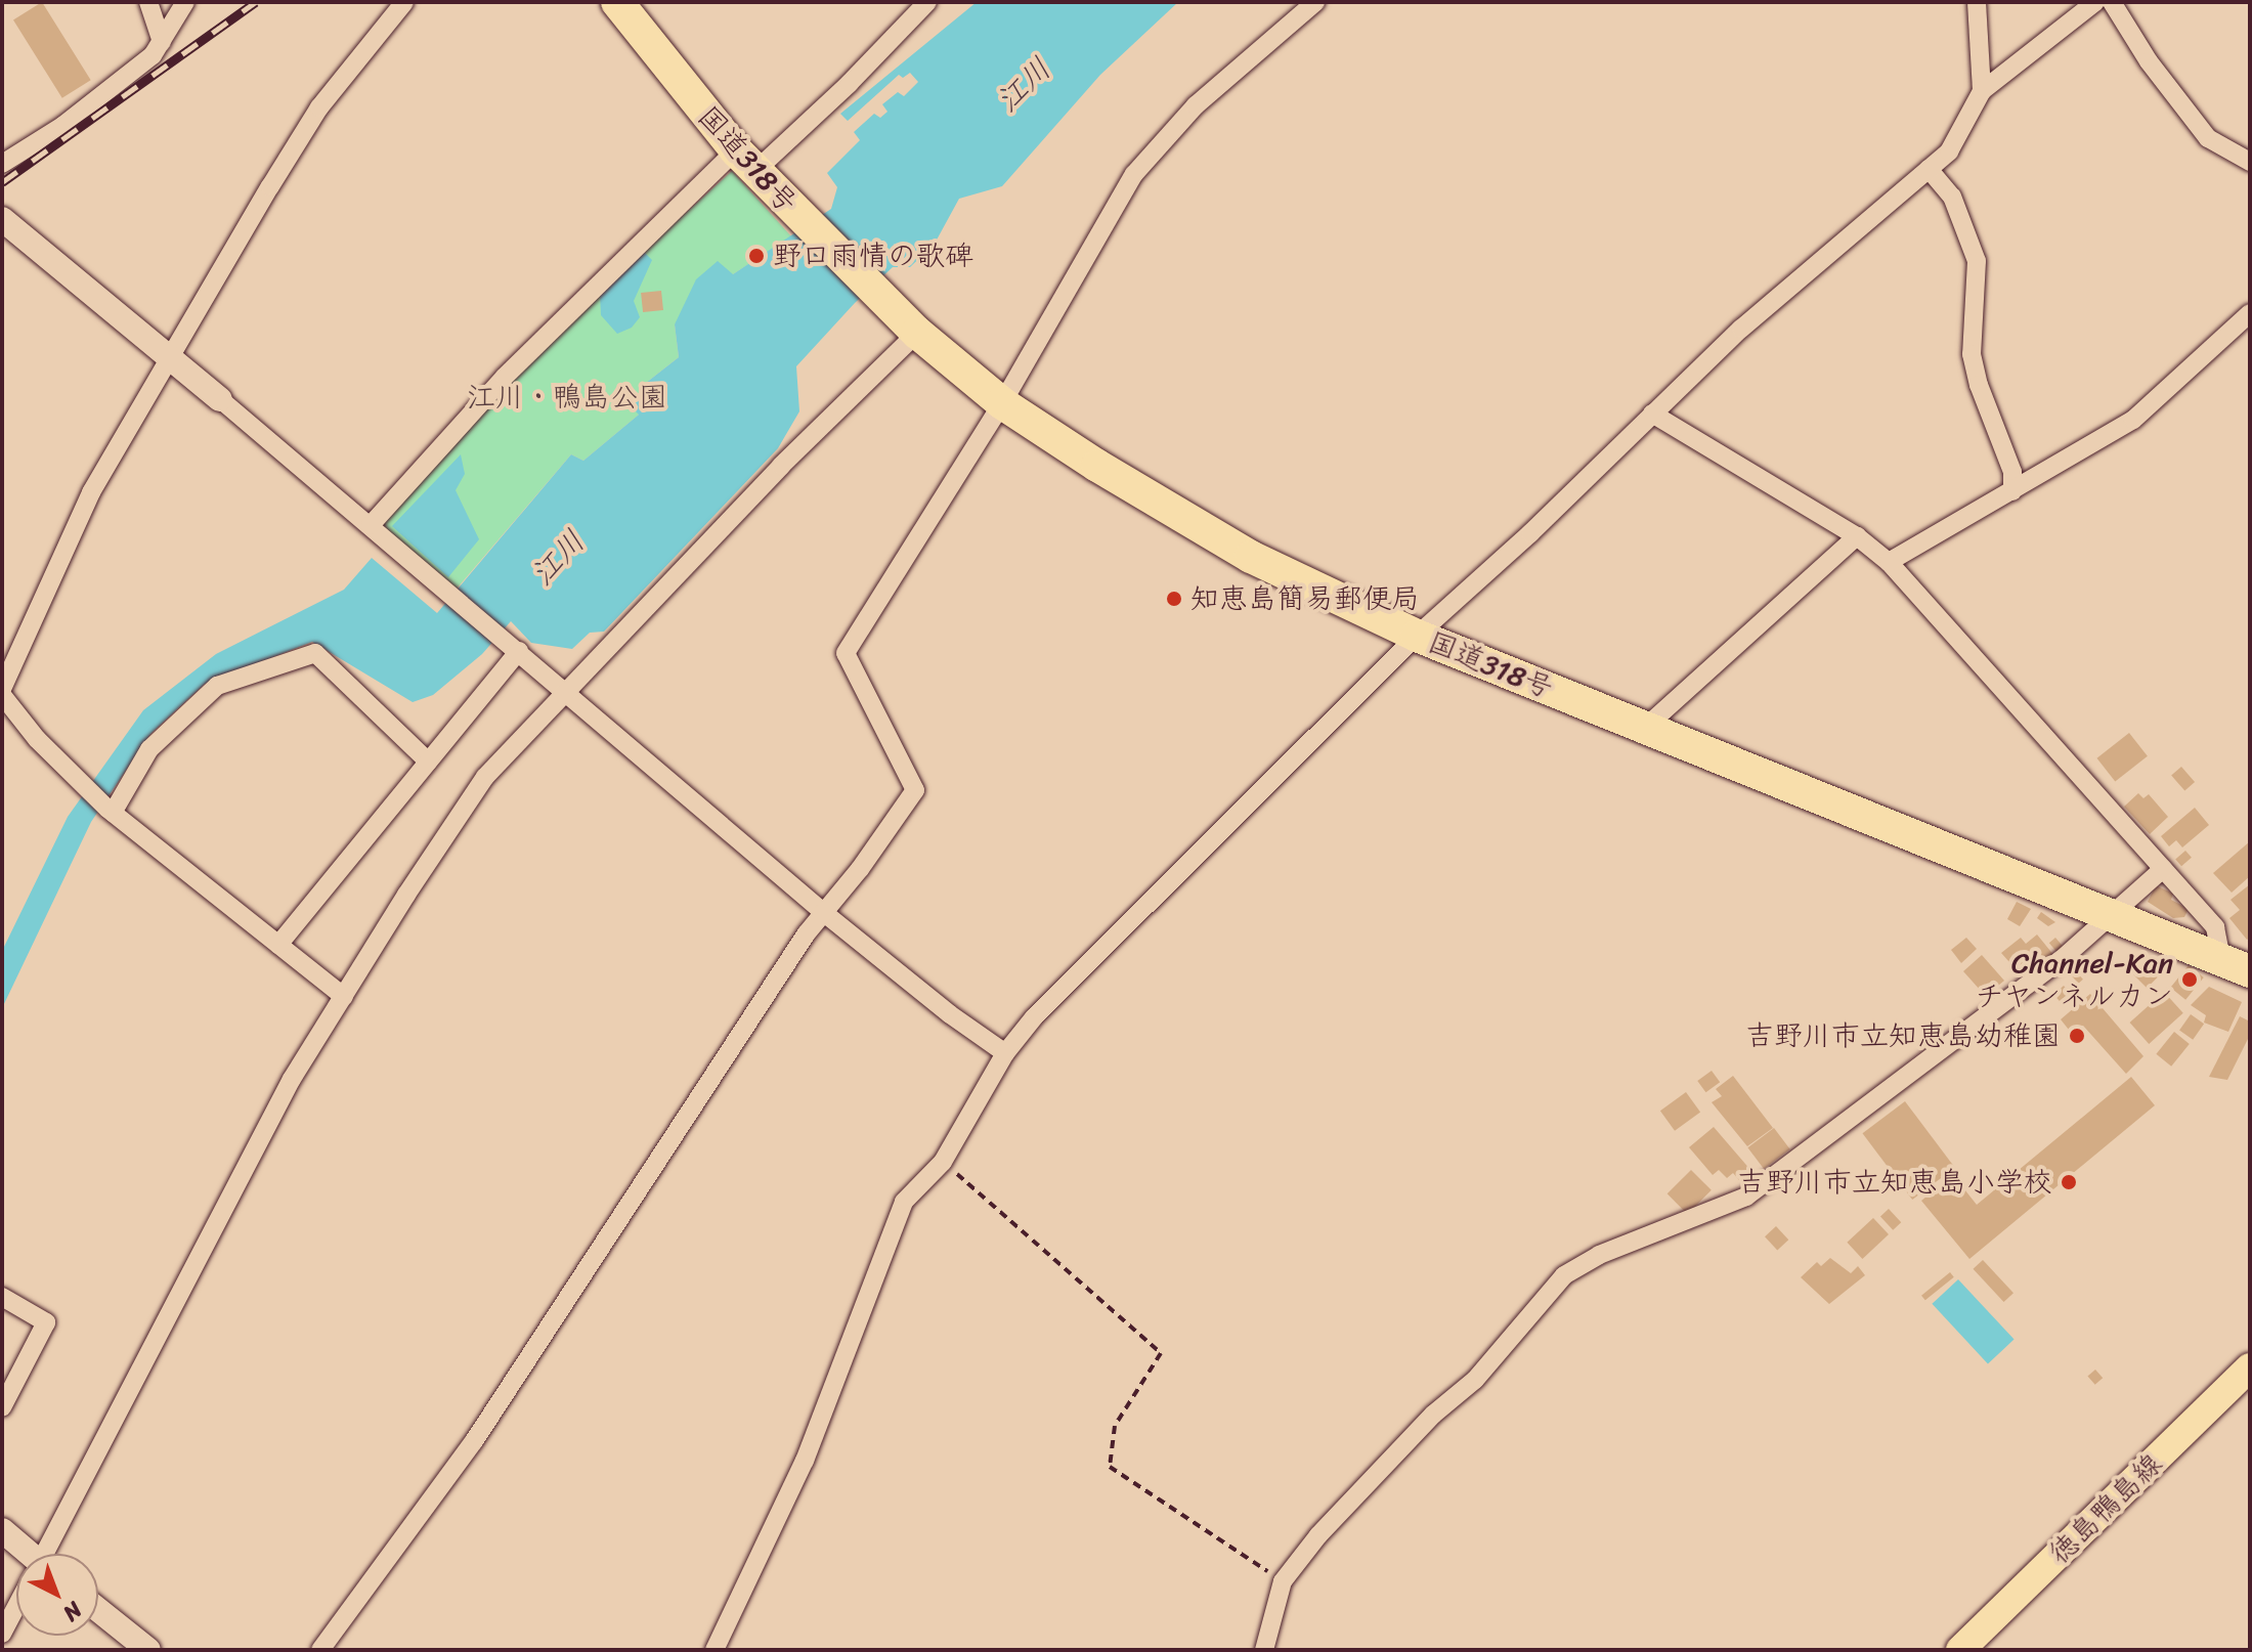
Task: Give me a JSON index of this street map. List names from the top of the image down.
{
  "streets": {
    "highway": ["国道318号"],
    "main road": ["徳島鴨島線"]
  },
  "water": ["江川"],
  "parks": ["江川・鴨島公園"],
  "places": [
    "野口雨情の歌碑",
    "知恵島簡易郵便局",
    "Channel-Kan チヤンネルカン",
    "吉野川市立知恵島幼稚園",
    "吉野川市立知恵島小学校"
  ],
  "north": "bottom right"
}
